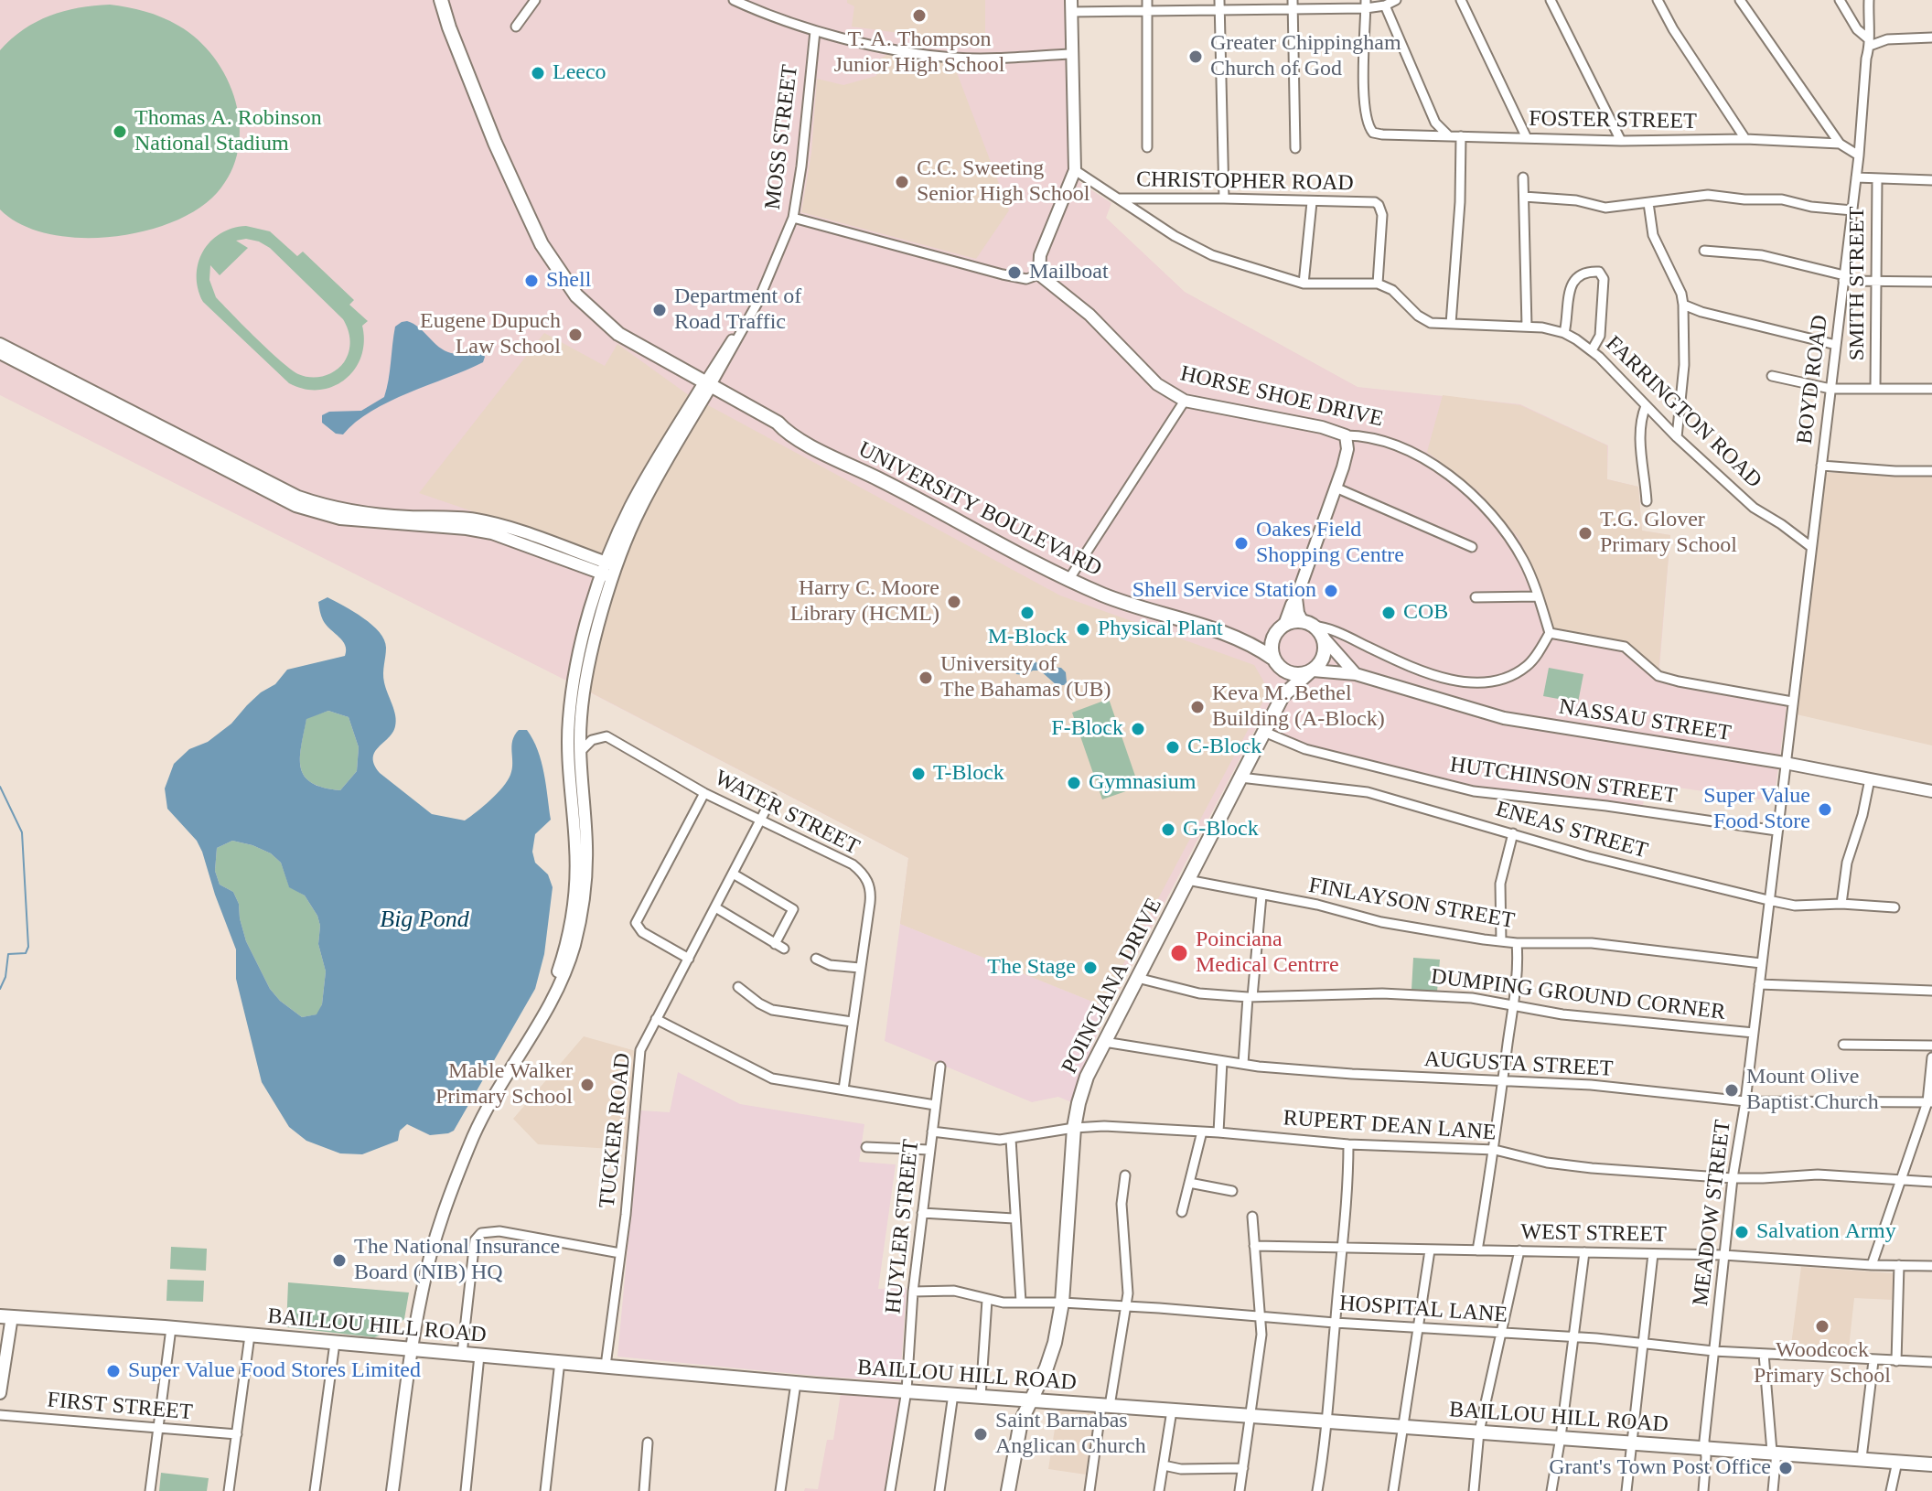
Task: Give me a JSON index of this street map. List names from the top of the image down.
{
  "streets": {
    "main road": [
      "HORSE SHOE DRIVE",
      "UNIVERSITY BOULEVARD",
      "NASSAU STREET",
      "POINCIANA DRIVE",
      "BAILLOU HILL ROAD"
    ],
    "street": [
      "FOSTER STREET",
      "MOSS STREET",
      "CHRISTOPHER ROAD",
      "SMITH STREET",
      "BOYD ROAD",
      "FARRINGTON ROAD",
      "HUTCHINSON STREET",
      "WATER STREET",
      "ENEAS STREET",
      "FINLAYSON STREET",
      "DUMPING GROUND CORNER",
      "AUGUSTA STREET",
      "RUPERT DEAN LANE",
      "TUCKER ROAD",
      "MEADOW STREET",
      "HUYLER STREET",
      "WEST STREET",
      "HOSPITAL LANE",
      "FIRST STREET"
    ]
  },
  "crossings": [
    ["FOSTER STREET", "BOYD ROAD"],
    ["MOSS STREET", "UNIVERSITY BOULEVARD"],
    ["CHRISTOPHER ROAD", "FARRINGTON ROAD"],
    ["BOYD ROAD", "FARRINGTON ROAD"],
    ["BOYD ROAD", "NASSAU STREET"],
    ["BOYD ROAD", "MEADOW STREET"],
    ["UNIVERSITY BOULEVARD", "NASSAU STREET"],
    ["NASSAU STREET", "MEADOW STREET"],
    ["HUTCHINSON STREET", "POINCIANA DRIVE"],
    ["HUTCHINSON STREET", "MEADOW STREET"],
    ["WATER STREET", "TUCKER ROAD"],
    ["ENEAS STREET", "POINCIANA DRIVE"],
    ["ENEAS STREET", "MEADOW STREET"],
    ["FINLAYSON STREET", "POINCIANA DRIVE"],
    ["FINLAYSON STREET", "MEADOW STREET"],
    ["POINCIANA DRIVE", "DUMPING GROUND CORNER"],
    ["POINCIANA DRIVE", "AUGUSTA STREET"],
    ["POINCIANA DRIVE", "RUPERT DEAN LANE"],
    ["POINCIANA DRIVE", "HOSPITAL LANE"],
    ["POINCIANA DRIVE", "BAILLOU HILL ROAD"],
    ["DUMPING GROUND CORNER", "MEADOW STREET"],
    ["AUGUSTA STREET", "MEADOW STREET"],
    ["RUPERT DEAN LANE", "MEADOW STREET"],
    ["RUPERT DEAN LANE", "HUYLER STREET"],
    ["TUCKER ROAD", "BAILLOU HILL ROAD"],
    ["MEADOW STREET", "WEST STREET"],
    ["MEADOW STREET", "HOSPITAL LANE"],
    ["MEADOW STREET", "BAILLOU HILL ROAD"],
    ["HUYLER STREET", "HOSPITAL LANE"],
    ["HUYLER STREET", "BAILLOU HILL ROAD"]
  ],
  "water": ["Big Pond"],
  "places": [
    "T. A. Thompson Junior High School",
    "Greater Chippingham Church of God",
    "Leeco",
    "Thomas A. Robinson National Stadium",
    "C.C. Sweeting Senior High School",
    "Mailboat",
    "Shell",
    "Department of Road Traffic",
    "Eugene Dupuch Law School",
    "T.G. Glover Primary School",
    "Oakes Field Shopping Centre",
    "Shell Service Station",
    "Harry C. Moore Library (HCML)",
    "M-Block",
    "COB",
    "Physical Plant",
    "University of The Bahamas (UB)",
    "Keva M. Bethel Building (A-Block)",
    "F-Block",
    "C-Block",
    "T-Block",
    "Gymnasium",
    "Super Value Food Store",
    "G-Block",
    "Poinciana Medical Centrre",
    "The Stage",
    "Mable Walker Primary School",
    "Mount Olive Baptist Church",
    "Salvation Army",
    "The National Insurance Board (NIB) HQ",
    "Woodcock Primary School",
    "Super Value Food Stores Limited",
    "Saint Barnabas Anglican Church",
    "Grant's Town Post Office"
  ]
}
